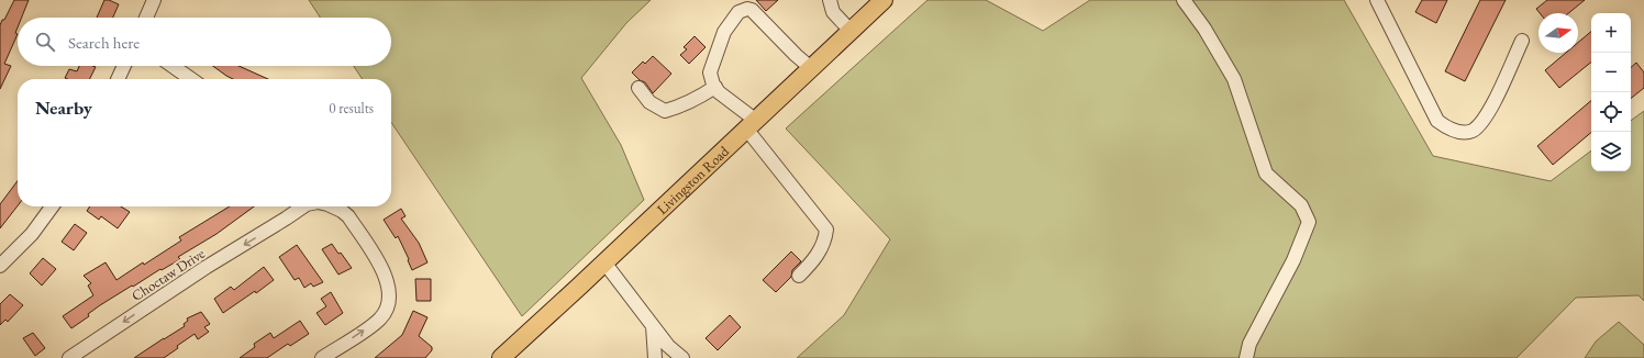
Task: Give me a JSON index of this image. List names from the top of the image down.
{
  "streets": {
    "main road": ["Livingston Road"],
    "street": ["Choctaw Drive"]
  },
  "north": "right",
  "page": {
    "map_buttons": ["+", "−"],
    "search": "Search here",
    "heading": ["Nearby", "0 results"]
  }
}
